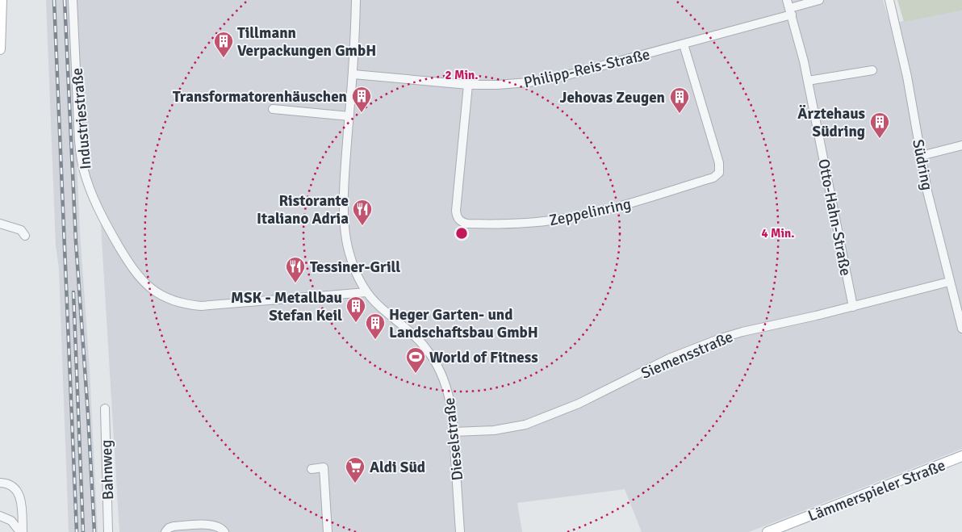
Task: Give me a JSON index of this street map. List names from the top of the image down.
{
  "streets": {
    "main road": ["Lämmerspieler Straße"],
    "street": [
      "Philipp-Reis-Straße",
      "Industriestraße",
      "Südring",
      "Zeppelinring",
      "Otto-Hahn-Straße",
      "Siemensstraße",
      "Dieselstraße",
      "Bahnweg"
    ]
  },
  "crossings": [
    ["Philipp-Reis-Straße", "Zeppelinring"],
    ["Philipp-Reis-Straße", "Otto-Hahn-Straße"],
    ["Philipp-Reis-Straße", "Dieselstraße"],
    ["Industriestraße", "Dieselstraße"],
    ["Südring", "Siemensstraße"],
    ["Otto-Hahn-Straße", "Siemensstraße"],
    ["Siemensstraße", "Dieselstraße"]
  ],
  "places": {
    "building": [
      "Tillmann Verpackungen GmbH",
      "Transformatorenhäuschen",
      "Jehovas Zeugen",
      "Ärztehaus Südring",
      "MSK - Metallbau Stefan Keil",
      "Heger Garten- und Landschaftsbau GmbH"
    ],
    "restaurant": ["Ristorante Italiano Adria", "Tessiner-Grill"],
    "sports": ["World of Fitness"],
    "supermarket": ["Aldi Süd"]
  },
  "rings": ["2 Min.", "4 Min."]
}
